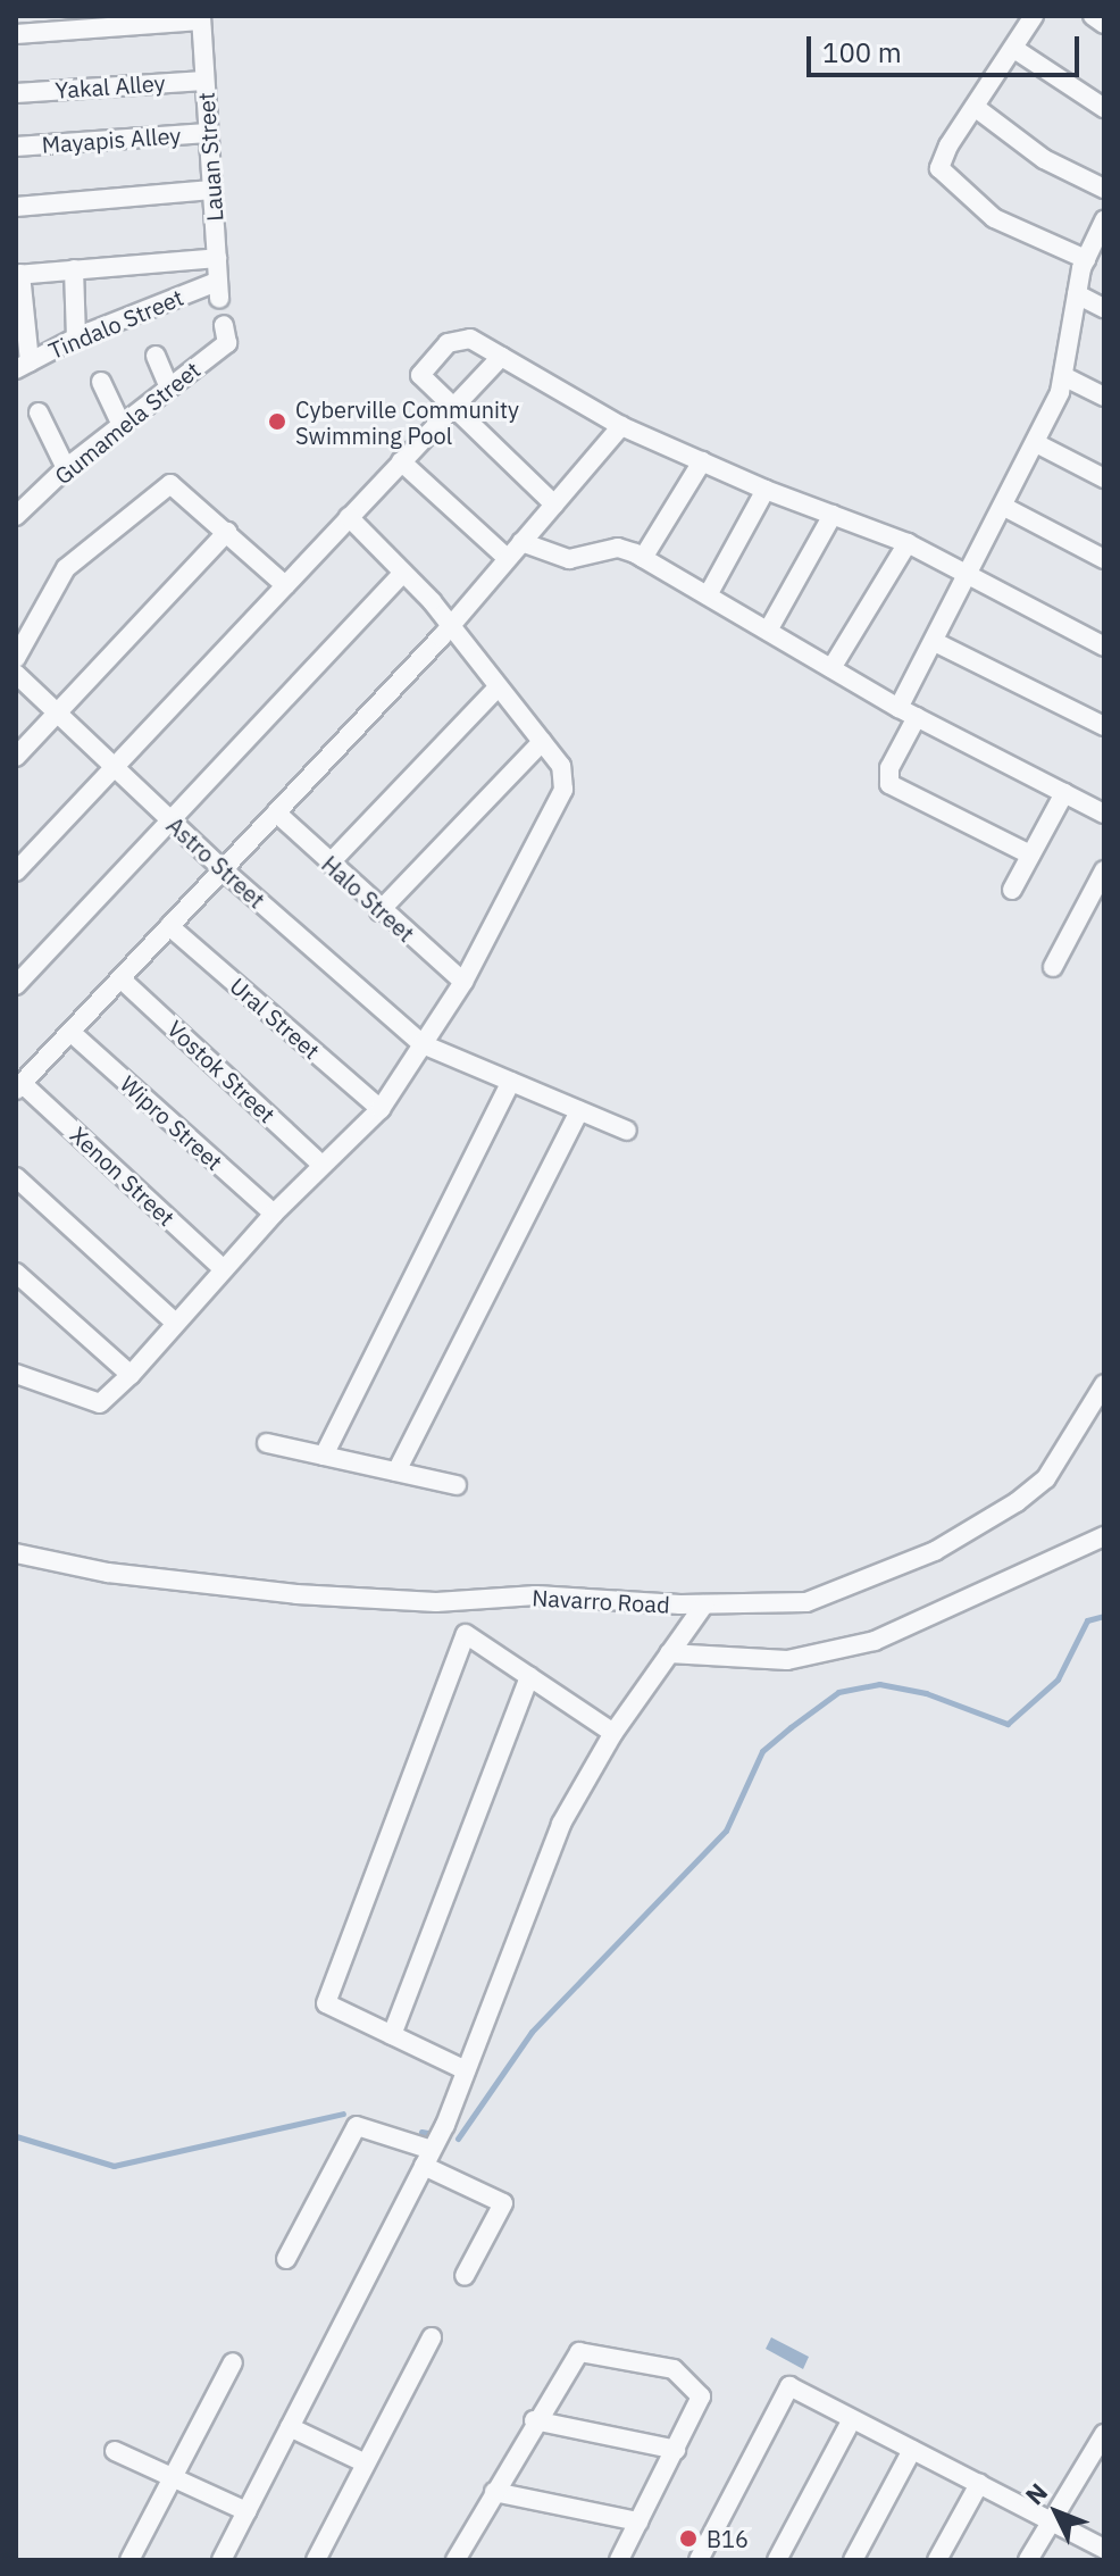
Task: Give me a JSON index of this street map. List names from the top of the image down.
{
  "streets": {
    "street": [
      "Yakal Alley",
      "Mayapis Alley",
      "Lauan Street",
      "Tindalo Street",
      "Gumamela Street",
      "Astro Street",
      "Halo Street",
      "Ural Street",
      "Vostok Street",
      "Wipro Street",
      "Xenon Street",
      "Navarro Road"
    ]
  },
  "crossings": [
    ["Yakal Alley", "Lauan Street"],
    ["Mayapis Alley", "Lauan Street"],
    ["Lauan Street", "Tindalo Street"]
  ],
  "places": ["Cyberville Community Swimming Pool", "B16"],
  "scale_bar": "100 m",
  "north": "top left"
}
